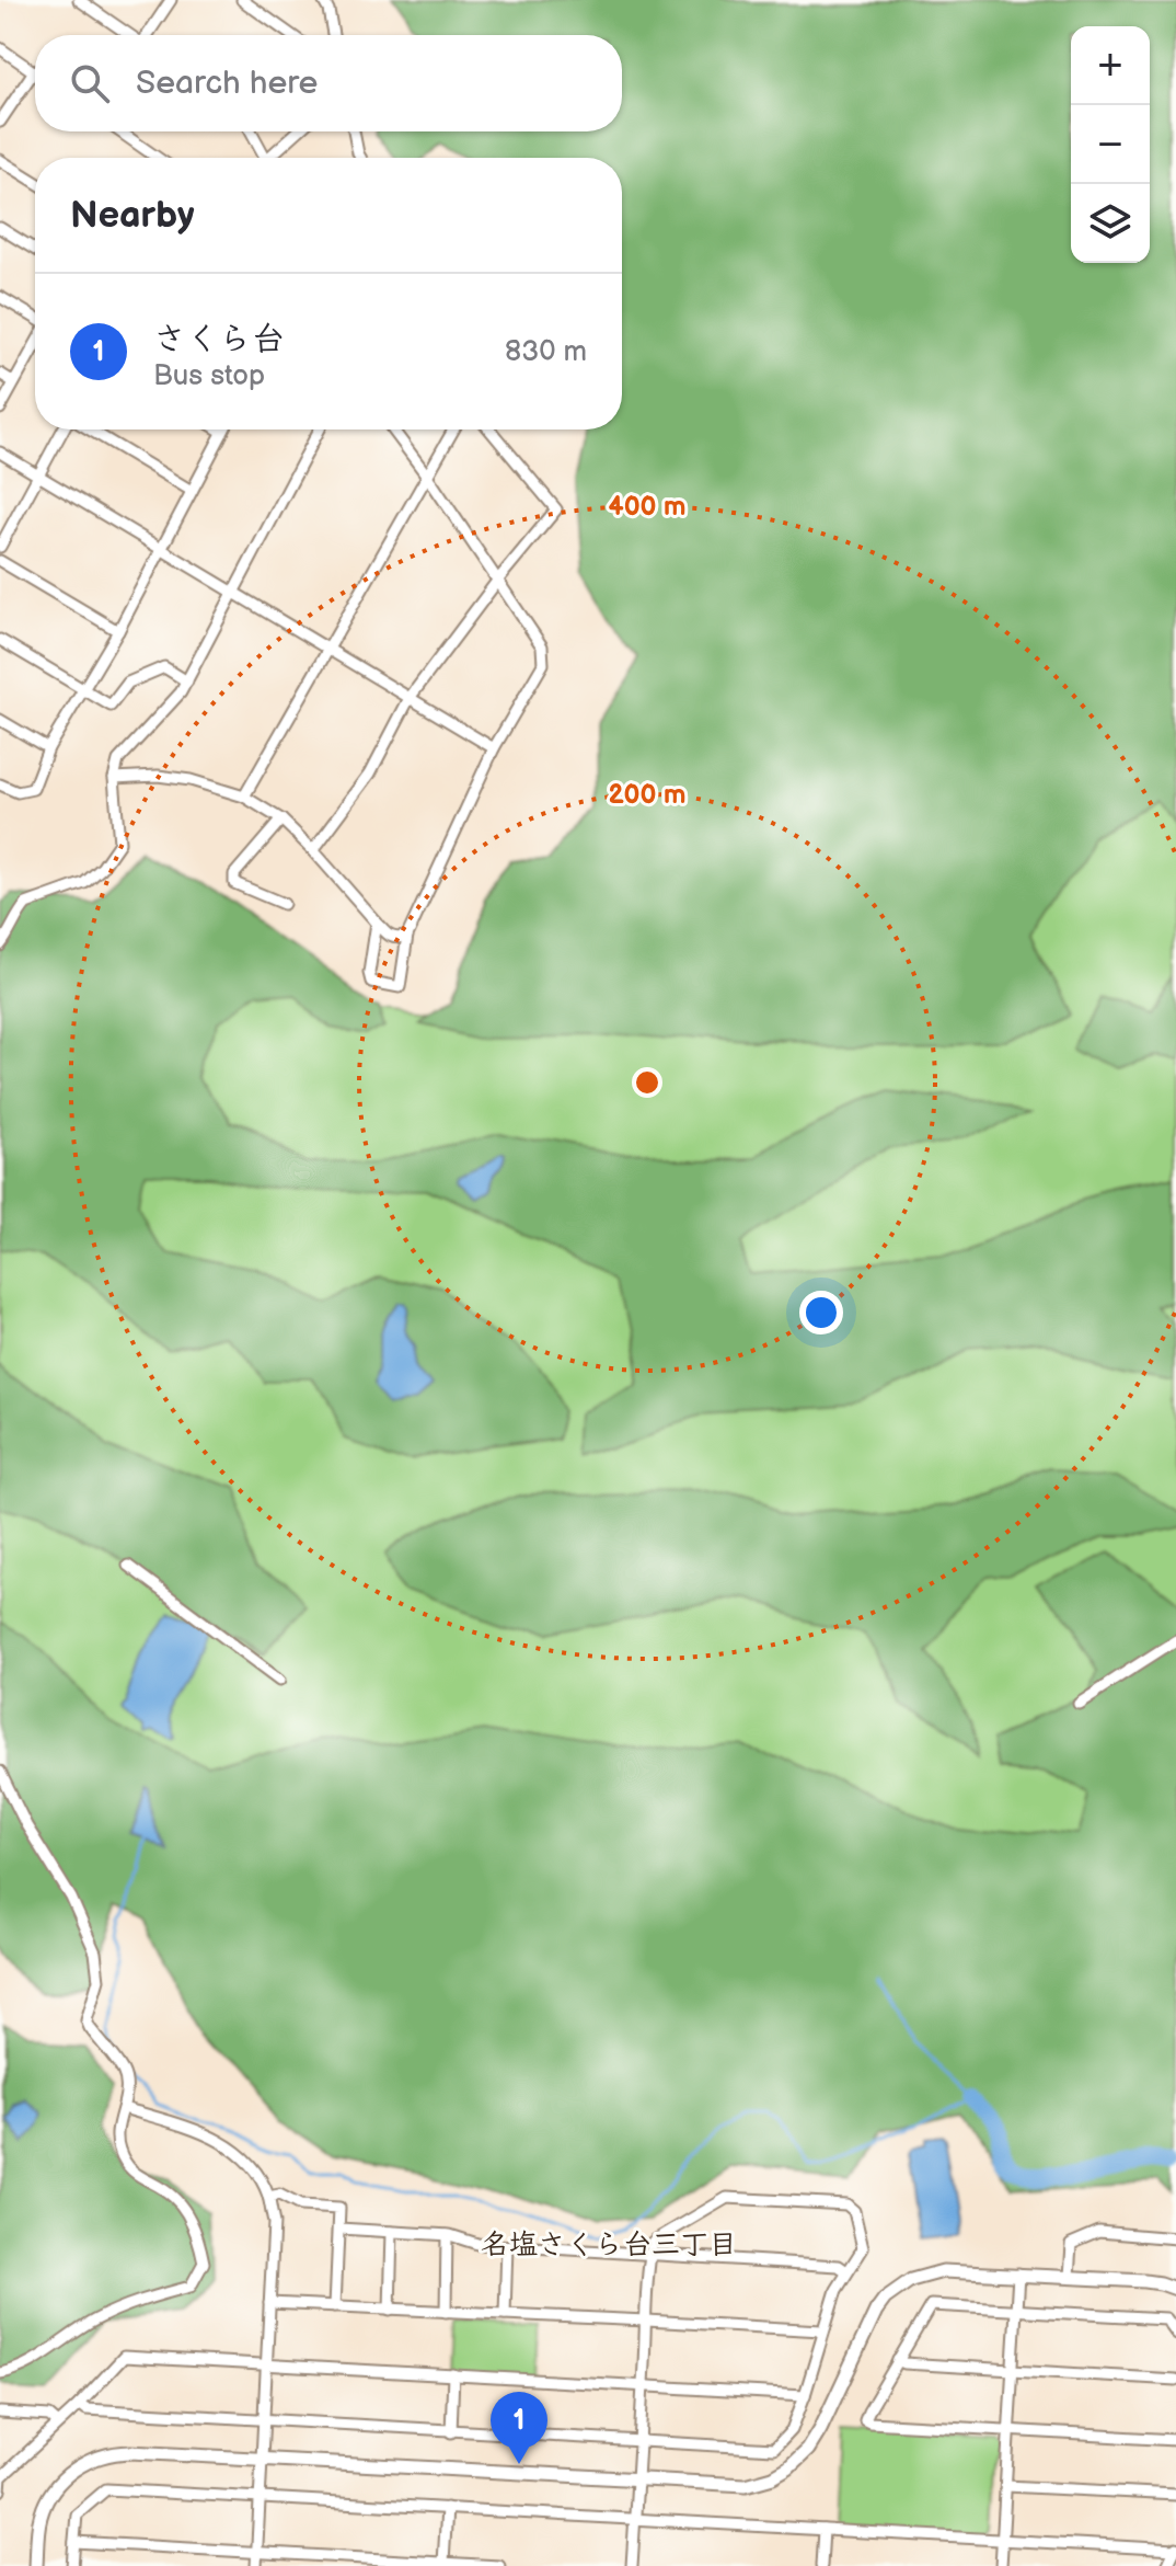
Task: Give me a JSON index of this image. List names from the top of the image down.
{
  "districts": ["名塩さくら台三丁目"],
  "page": {
    "map_buttons": ["+", "−"],
    "search": "Search here",
    "heading": "Nearby",
    "list": [
      {
        "mark": "1",
        "name": "さくら台",
        "note": "Bus stop",
        "value": "830 m"
      }
    ],
    "pins": "1"
  },
  "rings": ["400 m", "200 m"]
}
